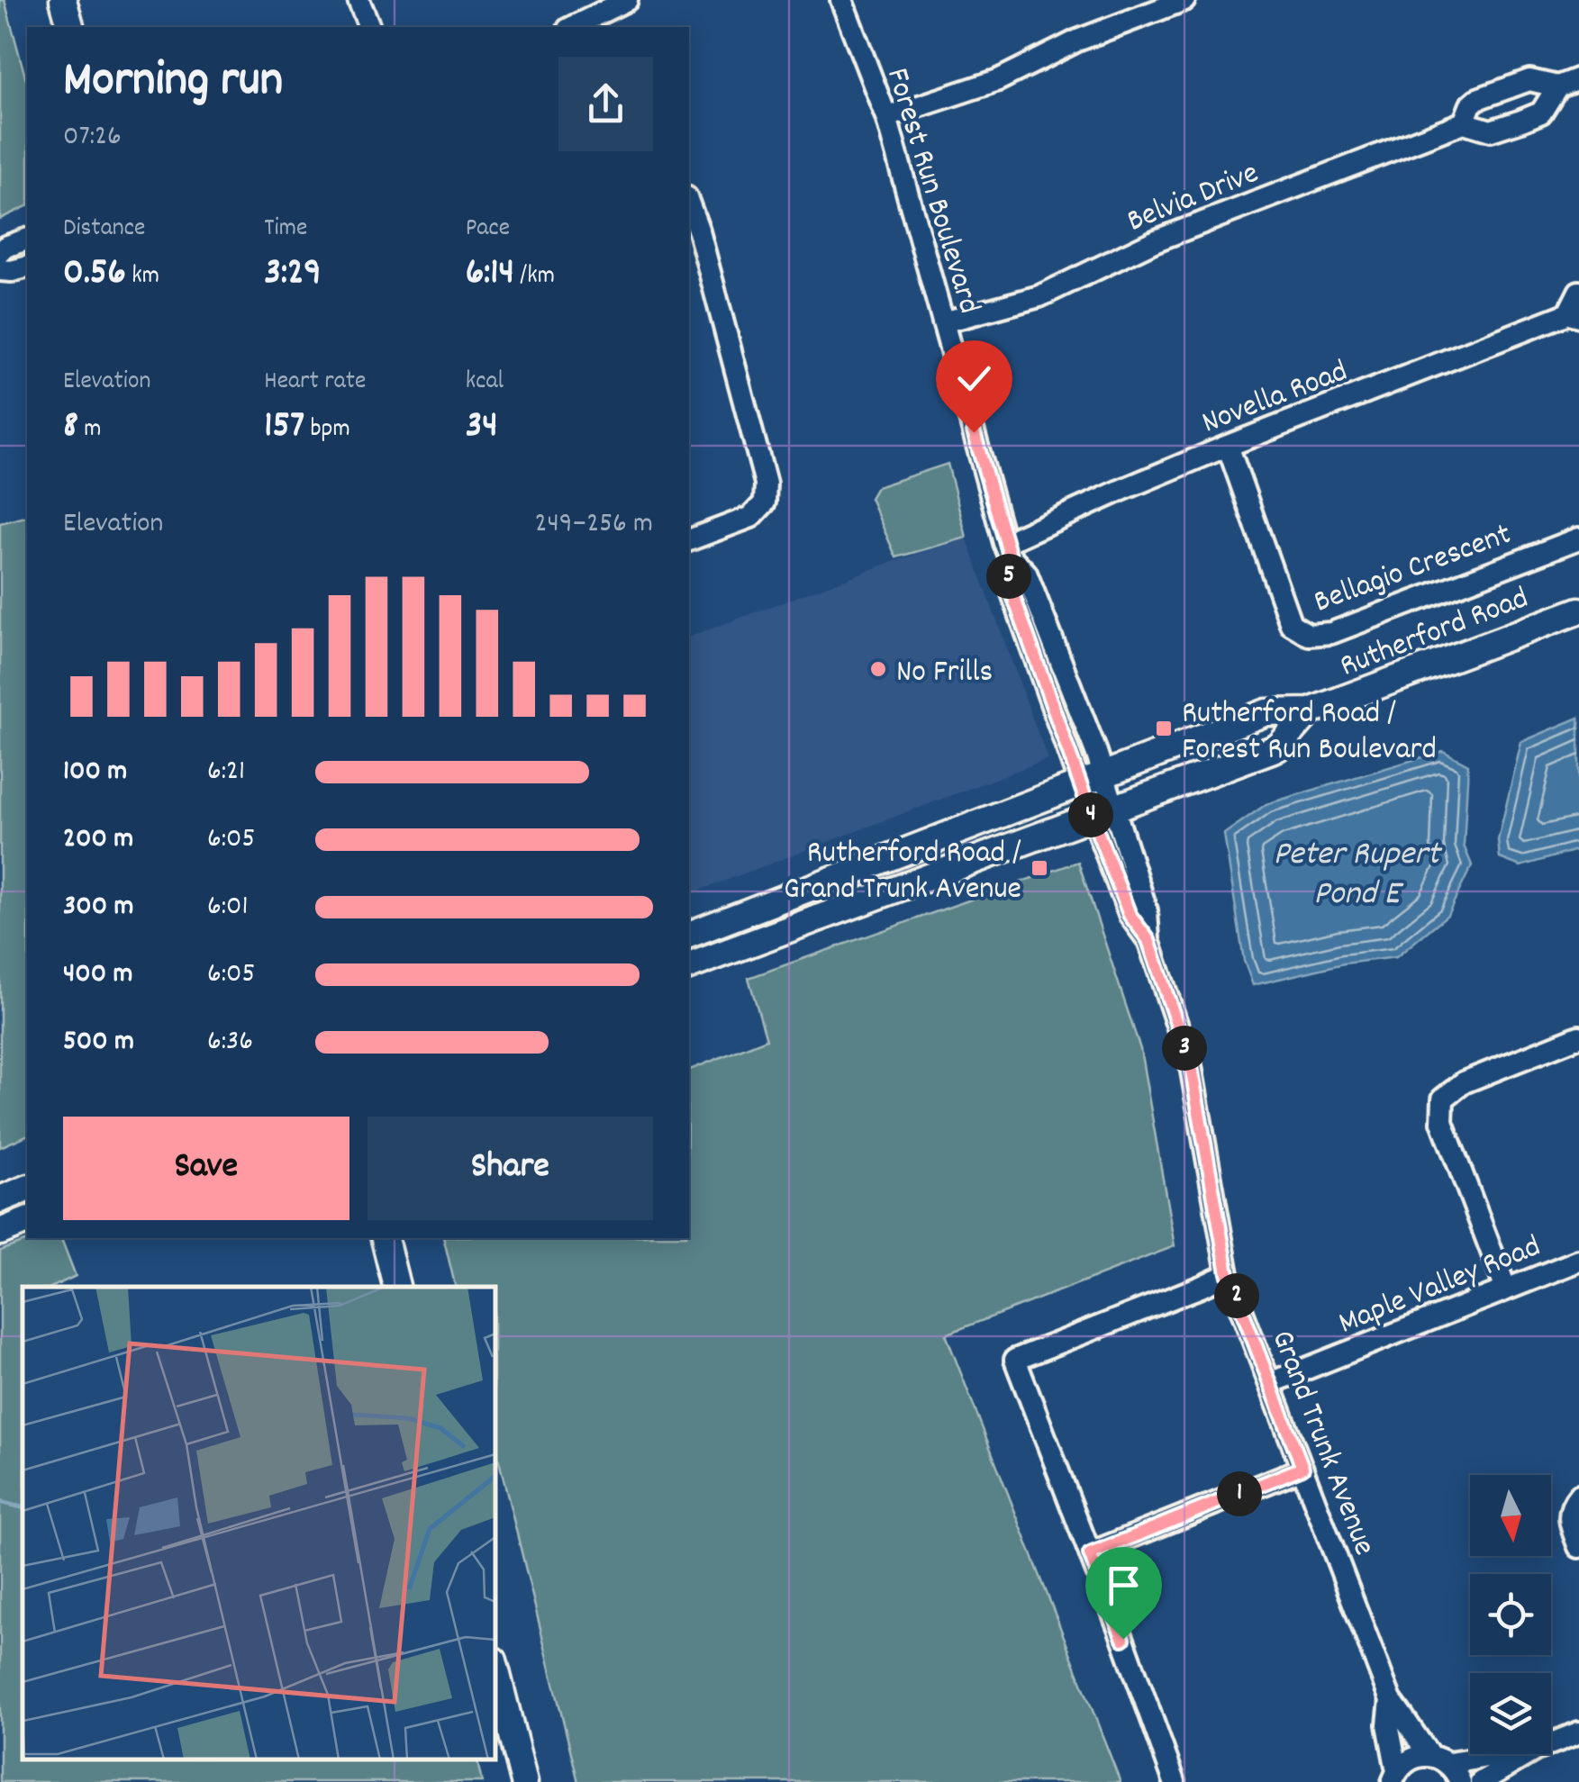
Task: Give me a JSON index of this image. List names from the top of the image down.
{
  "streets": {
    "main road": ["Rutherford Road"],
    "street": [
      "Forest Run Boulevard",
      "Belvia Drive",
      "Novella Road",
      "Bellagio Crescent",
      "Maple Valley Road",
      "Grand Trunk Avenue"
    ]
  },
  "crossings": [
    ["Forest Run Boulevard", "Belvia Drive"],
    ["Forest Run Boulevard", "Novella Road"],
    ["Forest Run Boulevard", "Rutherford Road"],
    ["Forest Run Boulevard", "Grand Trunk Avenue"],
    ["Novella Road", "Bellagio Crescent"],
    ["Rutherford Road", "Grand Trunk Avenue"],
    ["Maple Valley Road", "Grand Trunk Avenue"]
  ],
  "water": ["Peter Rupert Pond E"],
  "places": {
    "other": ["No Frills"],
    "transit": ["Rutherford Road / Forest Run Boulevard", "Rutherford Road / Grand Trunk Avenue"]
  },
  "north": "bottom",
  "page": {
    "heading": ["Morning run", "07:26"],
    "stats": [
      ["Distance", "0.56 km"],
      ["Time", "3:29"],
      ["Pace", "6:14 /km"],
      ["Elevation", "8 m"],
      ["Heart rate", "157 bpm"],
      ["kcal", "34"]
    ],
    "chart": ["Elevation", "249–256 m"],
    "pins": [
      "5",
      "4",
      "3",
      "2",
      "1"
    ],
    "list": [
      {
        "name": "100 m",
        "note": "6:21"
      },
      {
        "name": "200 m",
        "note": "6:05"
      },
      {
        "name": "300 m",
        "note": "6:01"
      },
      {
        "name": "400 m",
        "note": "6:05"
      },
      {
        "name": "500 m",
        "note": "6:36"
      }
    ],
    "buttons": ["Save", "Share"]
  }
}
